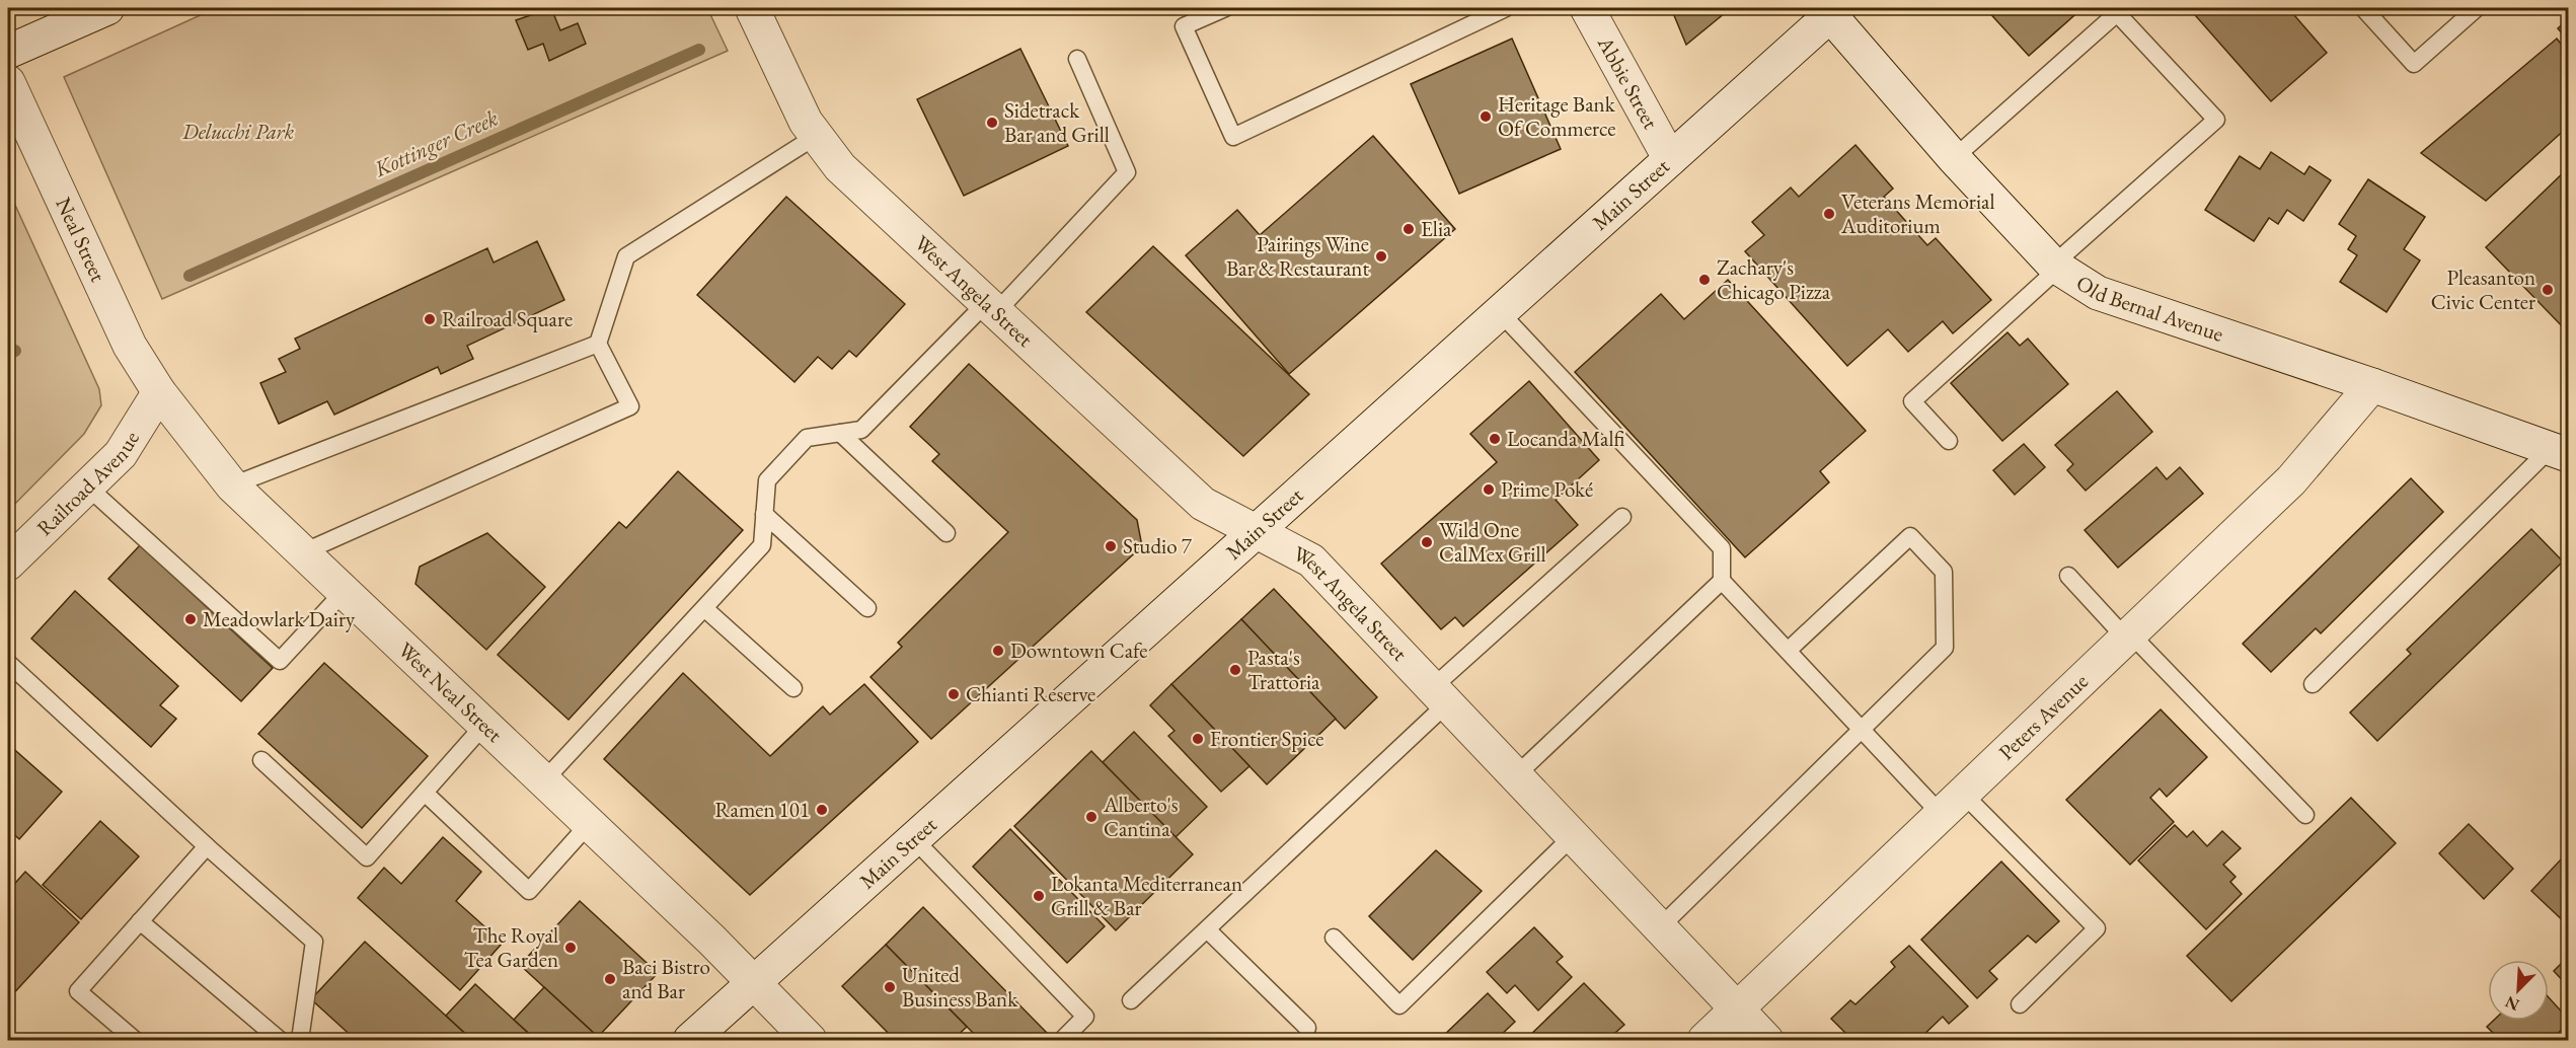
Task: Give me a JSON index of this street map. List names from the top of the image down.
{
  "streets": {
    "street": [
      "Abbie Street",
      "Main Street",
      "Neal Street",
      "West Angela Street",
      "Old Bernal Avenue",
      "Railroad Avenue",
      "West Neal Street",
      "Peters Avenue"
    ]
  },
  "crossings": [
    ["Abbie Street", "Main Street"],
    ["Main Street", "West Angela Street"],
    ["Main Street", "Old Bernal Avenue"],
    ["Main Street", "West Neal Street"],
    ["Neal Street", "Railroad Avenue"],
    ["Neal Street", "West Neal Street"],
    ["West Angela Street", "Peters Avenue"],
    ["Old Bernal Avenue", "Peters Avenue"],
    ["Railroad Avenue", "West Neal Street"]
  ],
  "water": ["Kottinger Creek"],
  "parks": ["Delucchi Park"],
  "places": [
    "Heritage Bank Of Commerce",
    "Sidetrack Bar and Grill",
    "Veterans Memorial Auditorium",
    "Elia",
    "Pairings Wine Bar & Restaurant",
    "Zachary's Chicago Pizza",
    "Pleasanton Civic Center",
    "Railroad Square",
    "Locanda Malfi",
    "Prime Poké",
    "Wild One CalMex Grill",
    "Studio 7",
    "Meadowlark Dairy",
    "Downtown Cafe",
    "Pasta's Trattoria",
    "Chianti Reserve",
    "Frontier Spice",
    "Ramen 101",
    "Alberto's Cantina",
    "Lokanta Mediterranean Grill & Bar",
    "The Royal Tea Garden",
    "Baci Bistro and Bar",
    "United Business Bank"
  ],
  "north": "bottom left"
}
